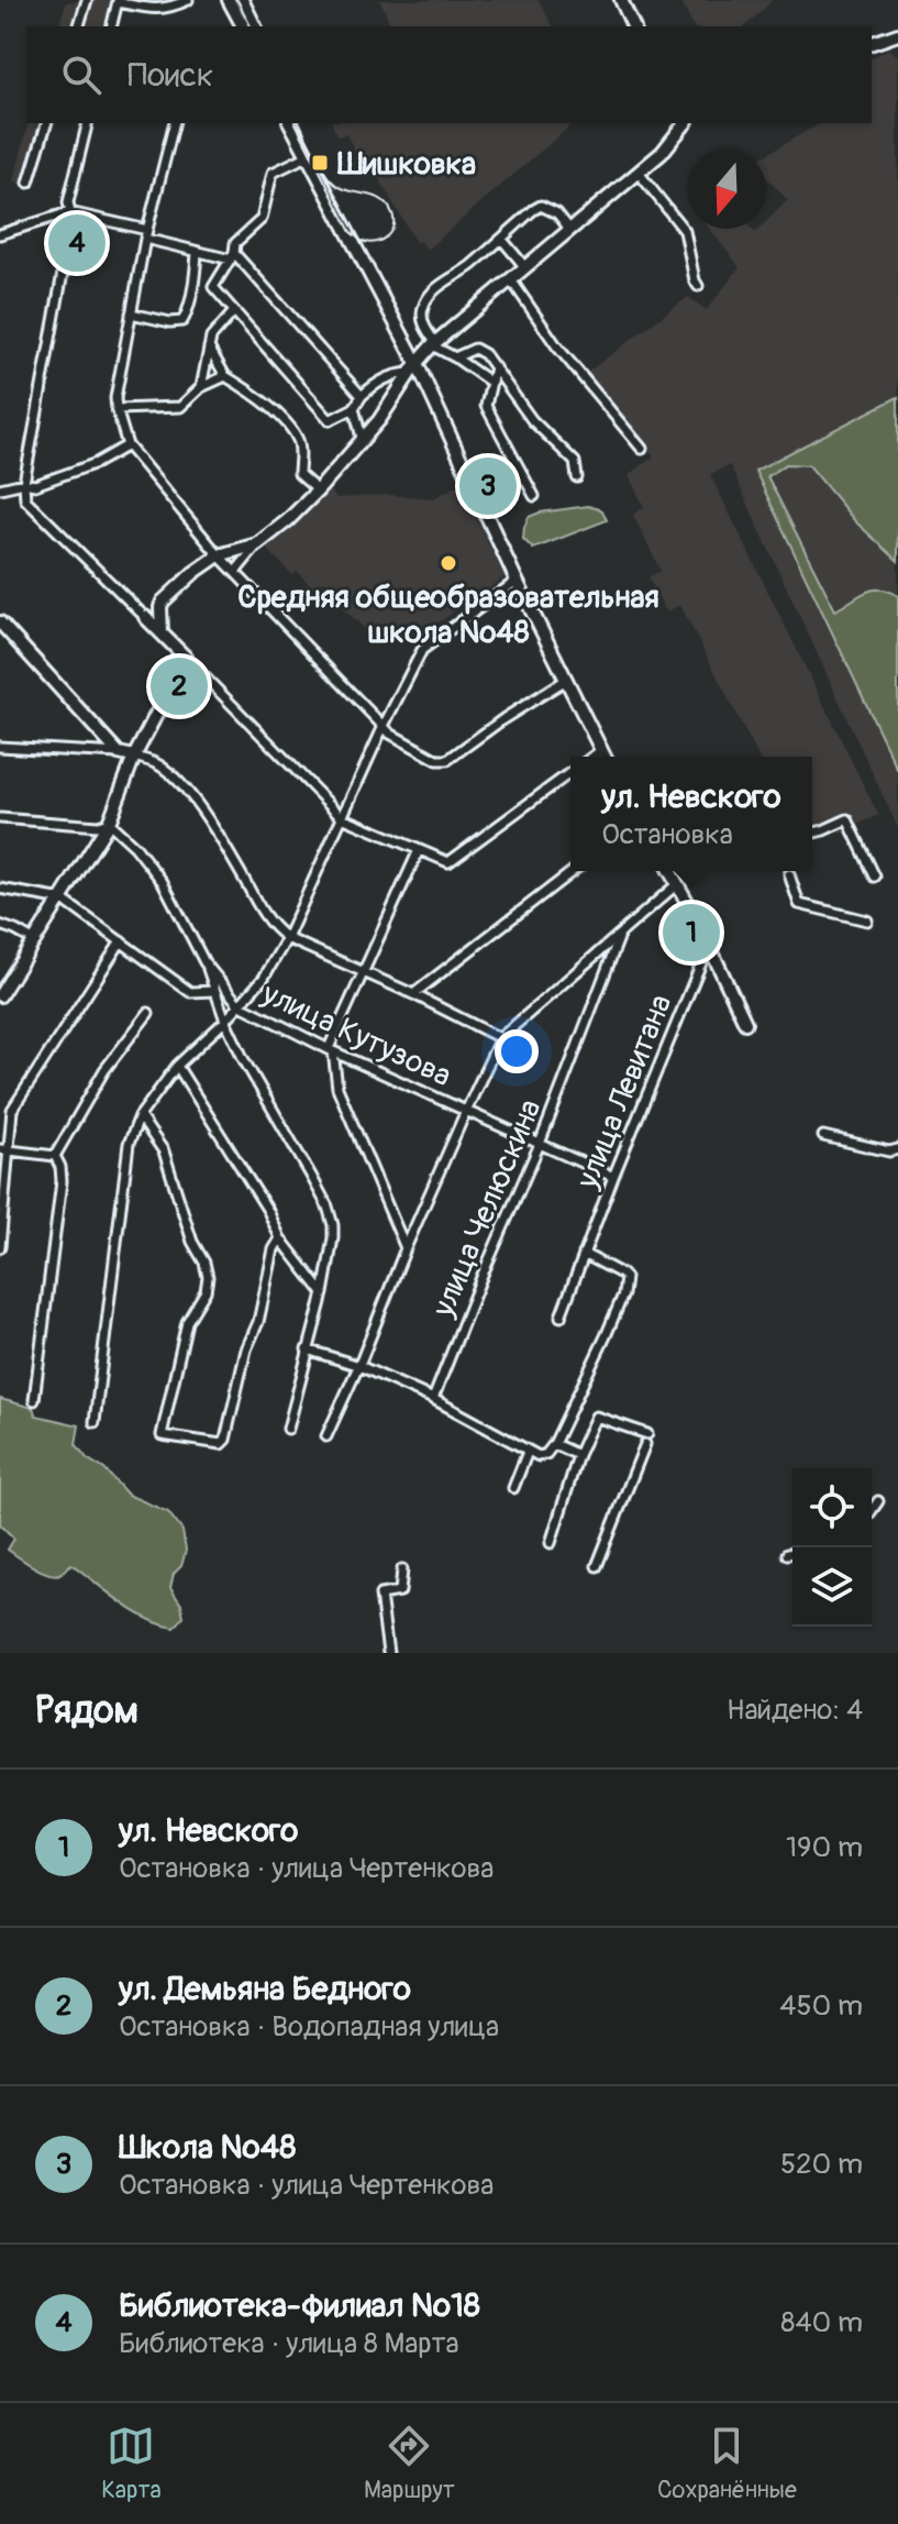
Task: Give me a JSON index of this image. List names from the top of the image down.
{
  "streets": {
    "street": ["улица Кутузова", "улица Левитана", "улица Челюскина"]
  },
  "crossings": [
    ["улица Кутузова", "улица Левитана"],
    ["улица Кутузова", "улица Челюскина"]
  ],
  "places": {
    "transit": ["Шишковка"],
    "other": ["Средняя общеобразовательная школа №48"]
  },
  "north": "bottom",
  "page": {
    "search": "Поиск",
    "pins": [
      "4",
      "3",
      "2",
      "1"
    ],
    "popup": ["ул. Невского", "Остановка"],
    "heading": ["Рядом", "Найдено: 4"],
    "list": [
      {
        "mark": "1",
        "name": "ул. Невского",
        "note": "Остановка · улица Чертенкова",
        "value": "190 m"
      },
      {
        "mark": "2",
        "name": "ул. Демьяна Бедного",
        "note": "Остановка · Водопадная улица",
        "value": "450 m"
      },
      {
        "mark": "3",
        "name": "Школа №48",
        "note": "Остановка · улица Чертенкова",
        "value": "520 m"
      },
      {
        "mark": "4",
        "name": "Библиотека-филиал №18",
        "note": "Библиотека · улица 8 Марта",
        "value": "840 m"
      }
    ],
    "nav": ["Карта", "Маршрут", "Сохранённые"]
  }
}
